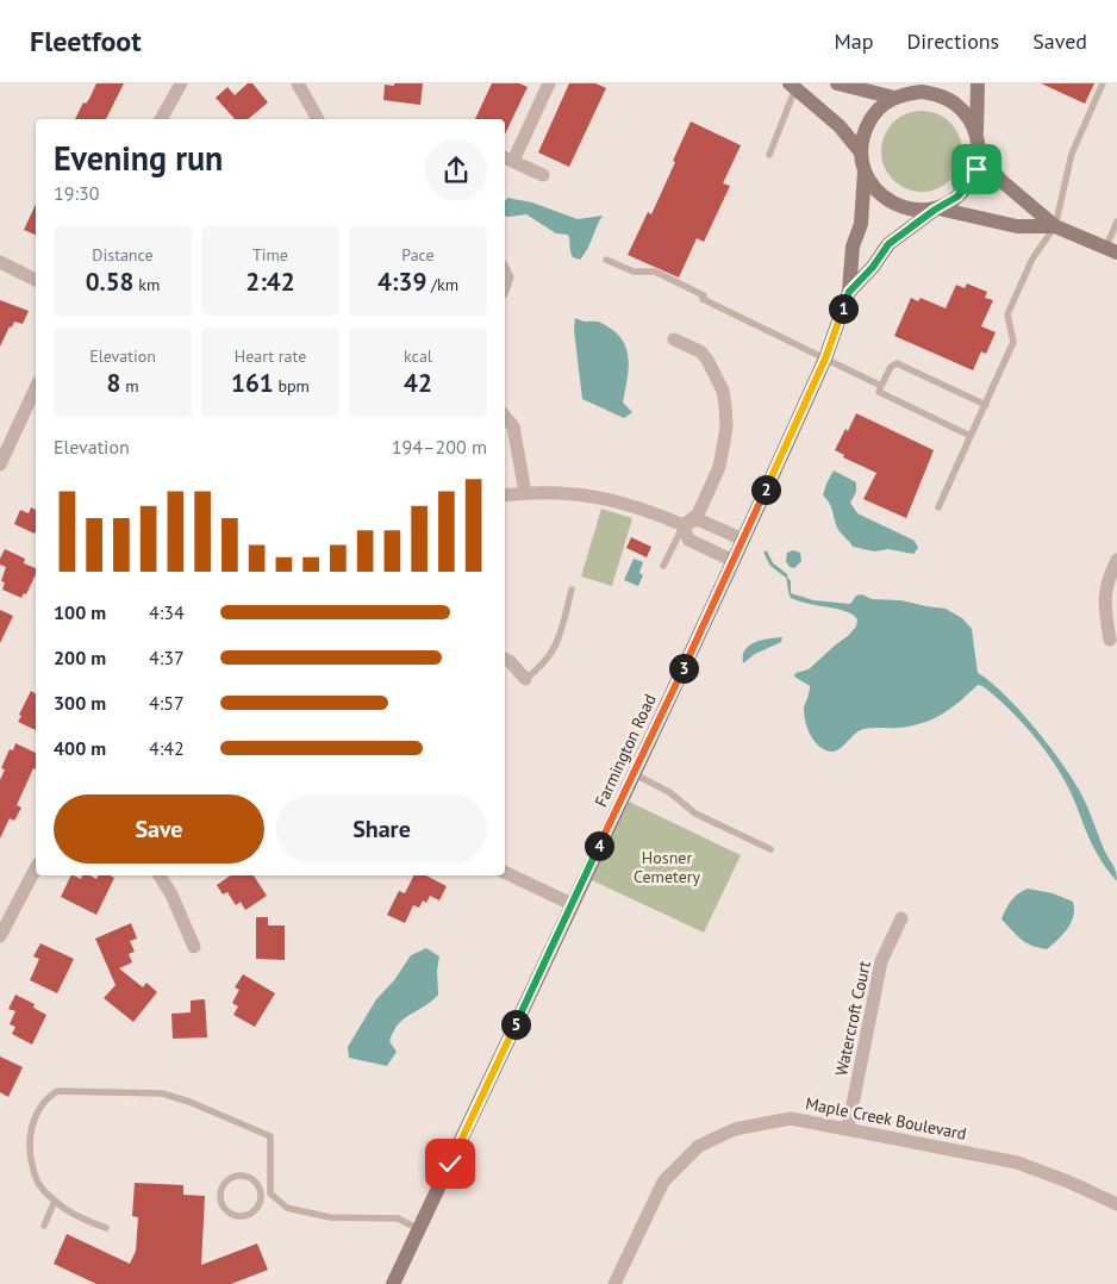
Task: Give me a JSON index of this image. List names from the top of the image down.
{
  "streets": {
    "street": ["Farmington Road", "Watercroft Court", "Maple Creek Boulevard"]
  },
  "crossings": [
    ["Watercroft Court", "Maple Creek Boulevard"]
  ],
  "parks": ["Hosner Cemetery"],
  "page": {
    "header": "Fleetfoot",
    "nav": ["Map", "Directions", "Saved"],
    "heading": ["Evening run", "19:30"],
    "stats": [
      ["Distance", "0.58 km"],
      ["Time", "2:42"],
      ["Pace", "4:39 /km"],
      ["Elevation", "8 m"],
      ["Heart rate", "161 bpm"],
      ["kcal", "42"]
    ],
    "pins": [
      "1",
      "2",
      "3",
      "4",
      "5"
    ],
    "chart": ["Elevation", "194–200 m"],
    "list": [
      {
        "name": "100 m",
        "note": "4:34"
      },
      {
        "name": "200 m",
        "note": "4:37"
      },
      {
        "name": "300 m",
        "note": "4:57"
      },
      {
        "name": "400 m",
        "note": "4:42"
      }
    ],
    "buttons": ["Save", "Share"]
  }
}
